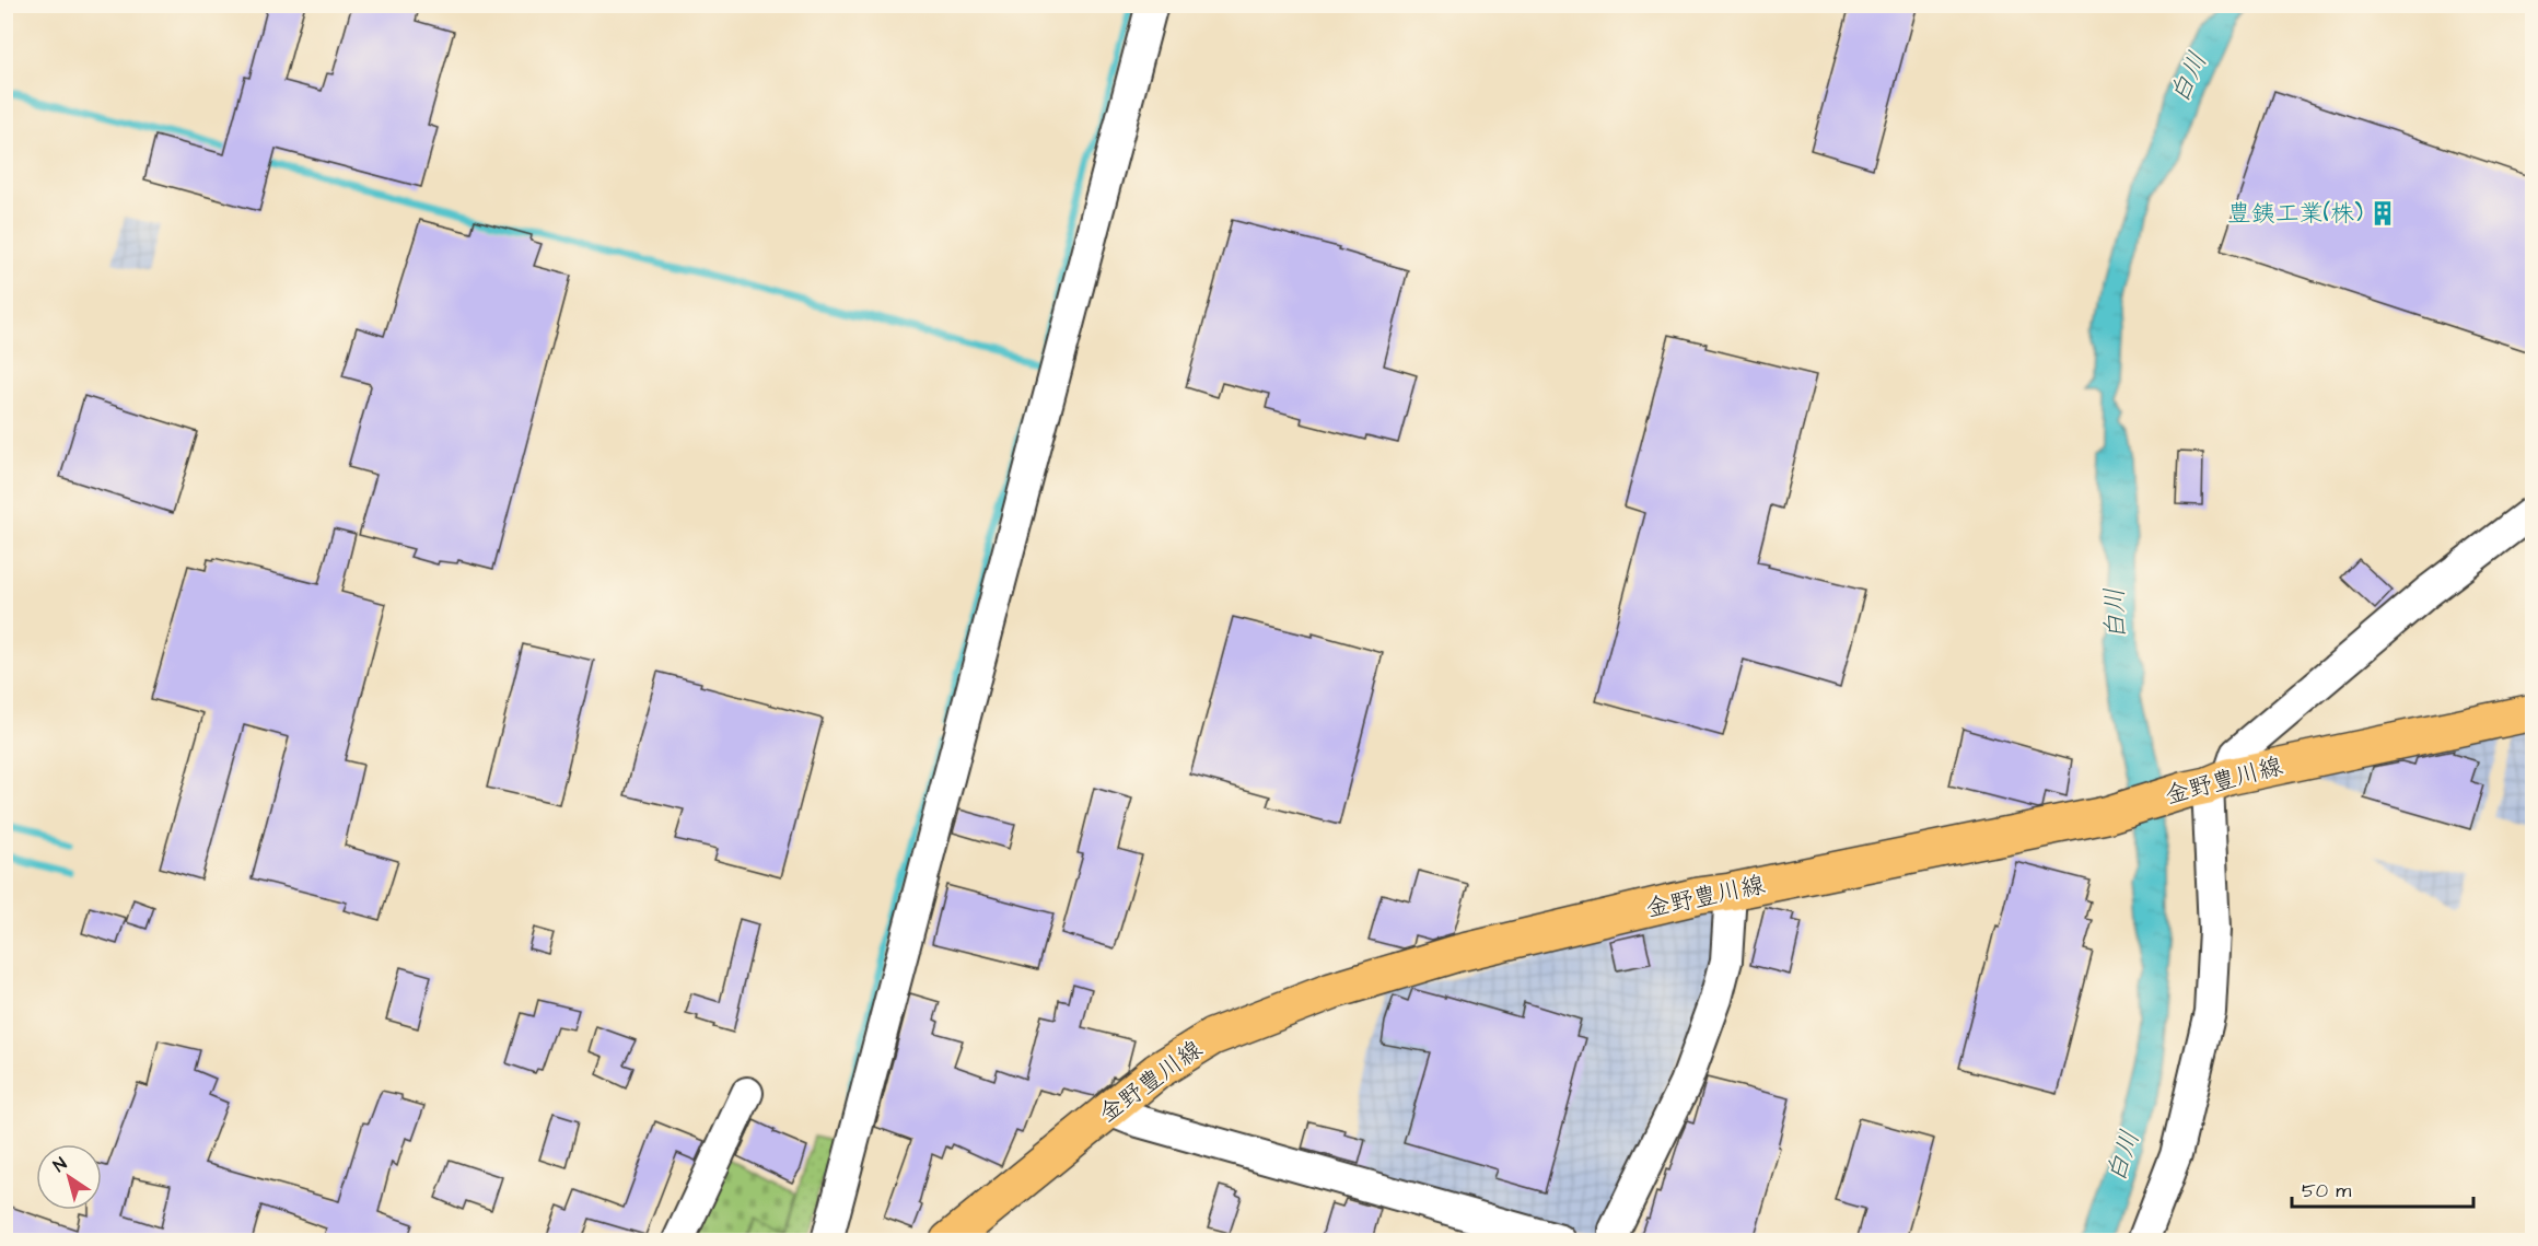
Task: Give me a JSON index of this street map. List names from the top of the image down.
{
  "streets": {
    "main road": ["金野豊川線"]
  },
  "water": ["白川"],
  "places": {
    "building": ["豊銕工業(株)"]
  },
  "scale_bar": "50 m",
  "north": "top left"
}
